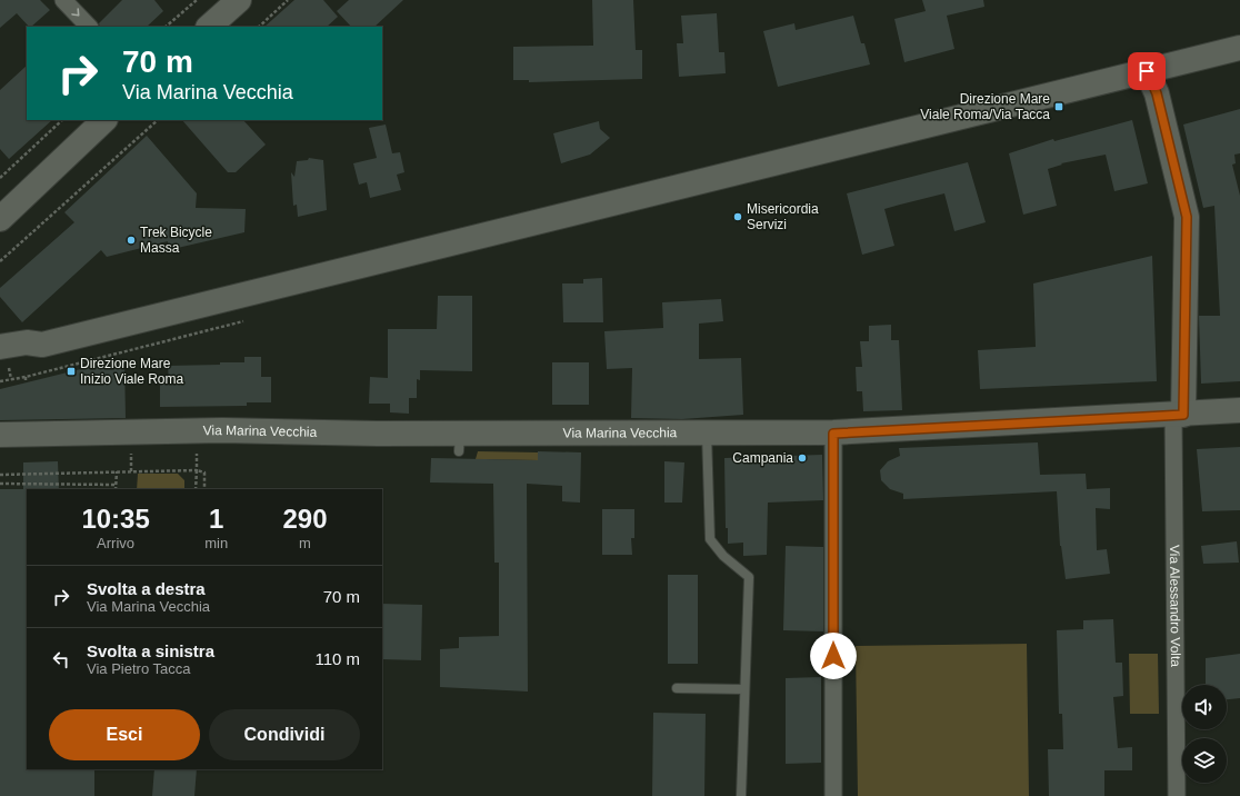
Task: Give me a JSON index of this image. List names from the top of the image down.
{
  "streets": {
    "main road": ["Via Marina Vecchia"],
    "street": ["Via Alessandro Volta"]
  },
  "crossings": [
    ["Via Marina Vecchia", "Via Alessandro Volta"]
  ],
  "places": {
    "transit": ["Direzione Mare Viale Roma/Via Tacca", "Direzione Mare Inizio Viale Roma"],
    "other": ["Misericordia Servizi", "Trek Bicycle Massa", "Campania"]
  },
  "page": {
    "turn": ["70 m", "Via Marina Vecchia"],
    "eta": [
      "10:35",
      "Arrivo",
      "1",
      "min",
      "290",
      "m"
    ],
    "list": [
      {
        "name": "Svolta a destra",
        "note": "Via Marina Vecchia",
        "value": "70 m"
      },
      {
        "name": "Svolta a sinistra",
        "note": "Via Pietro Tacca",
        "value": "110 m"
      }
    ],
    "buttons": ["Esci", "Condividi"]
  }
}
